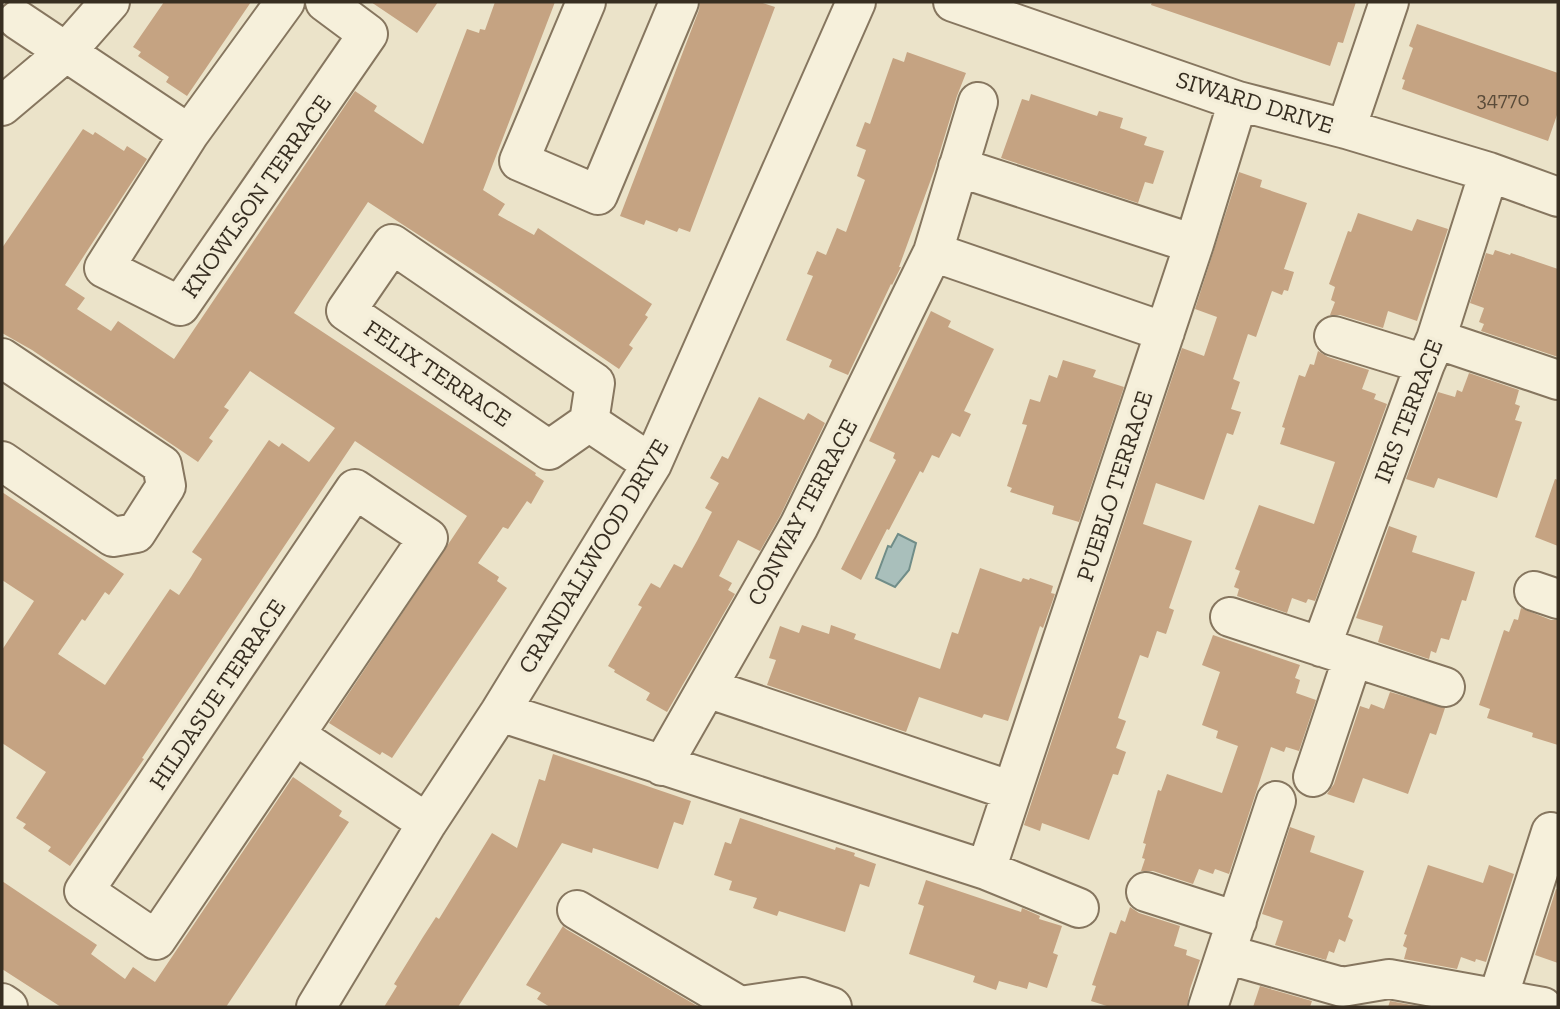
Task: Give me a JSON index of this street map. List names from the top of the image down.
{
  "streets": {
    "street": [
      "SIWARD DRIVE",
      "KNOWLSON TERRACE",
      "FELIX TERRACE",
      "IRIS TERRACE",
      "PUEBLO TERRACE",
      "CONWAY TERRACE",
      "CRANDALLWOOD DRIVE",
      "HILDASUE TERRACE"
    ]
  },
  "crossings": [
    ["SIWARD DRIVE", "IRIS TERRACE"],
    ["SIWARD DRIVE", "PUEBLO TERRACE"]
  ],
  "house_numbers": ["34770"]
}
